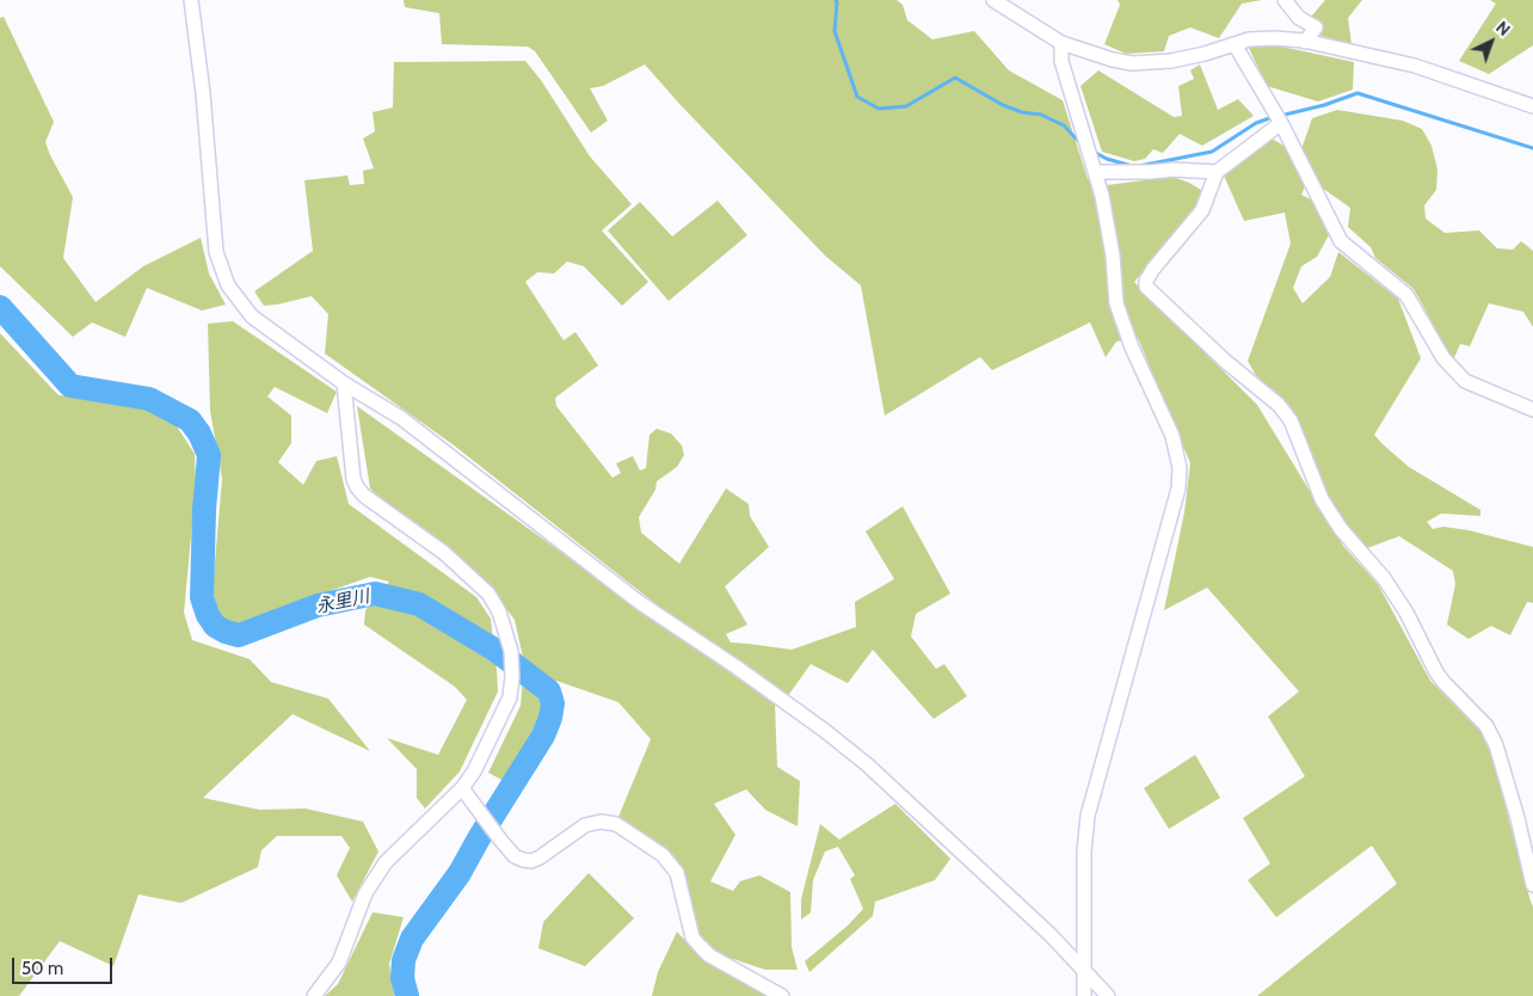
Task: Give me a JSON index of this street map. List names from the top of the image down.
{
  "water": ["永里川"],
  "scale_bar": "50 m",
  "north": "top right"
}
